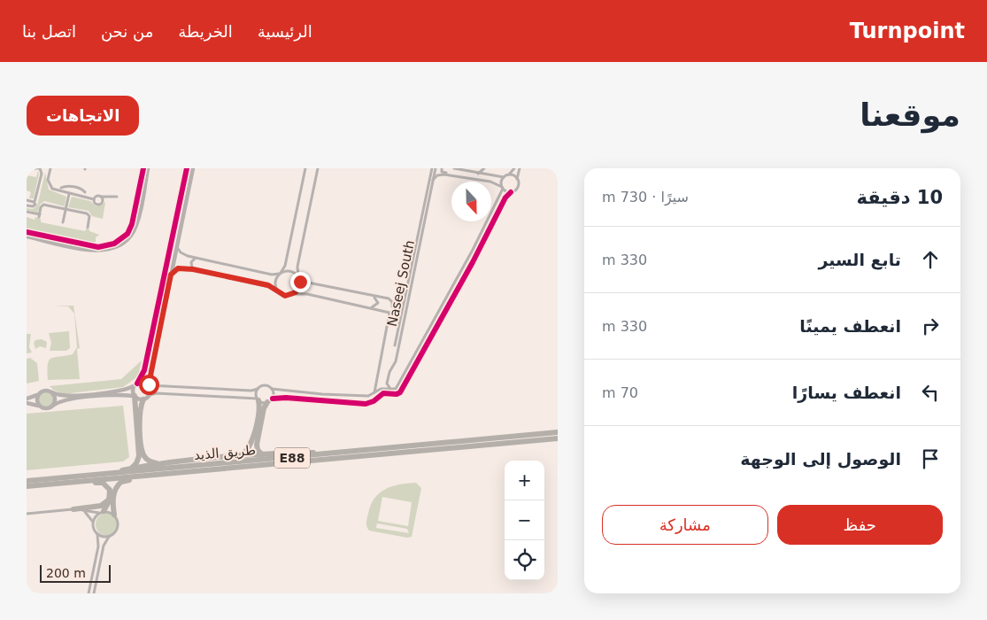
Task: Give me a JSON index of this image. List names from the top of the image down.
{
  "streets": {
    "highway": ["طريق الذيد", "E88"],
    "street": ["Naseej South"]
  },
  "scale_bar": "200 m",
  "north": "bottom",
  "page": {
    "header": "Turnpoint",
    "nav": [
      "الرئيسية",
      "الخريطة",
      "من نحن",
      "اتصل بنا"
    ],
    "buttons": [
      "الاتجاهات",
      ["حفظ", "مشاركة"]
    ],
    "title": "موقعنا",
    "heading": ["10 دقيقة", "سيرًا · 730 m"],
    "list": [
      ["تابع السير", "330 m"],
      ["انعطف يمينًا", "330 m"],
      ["انعطف يسارًا", "70 m"],
      "الوصول إلى الوجهة"
    ],
    "map_buttons": ["+", "−"],
    "scale": "200 m"
  }
}
